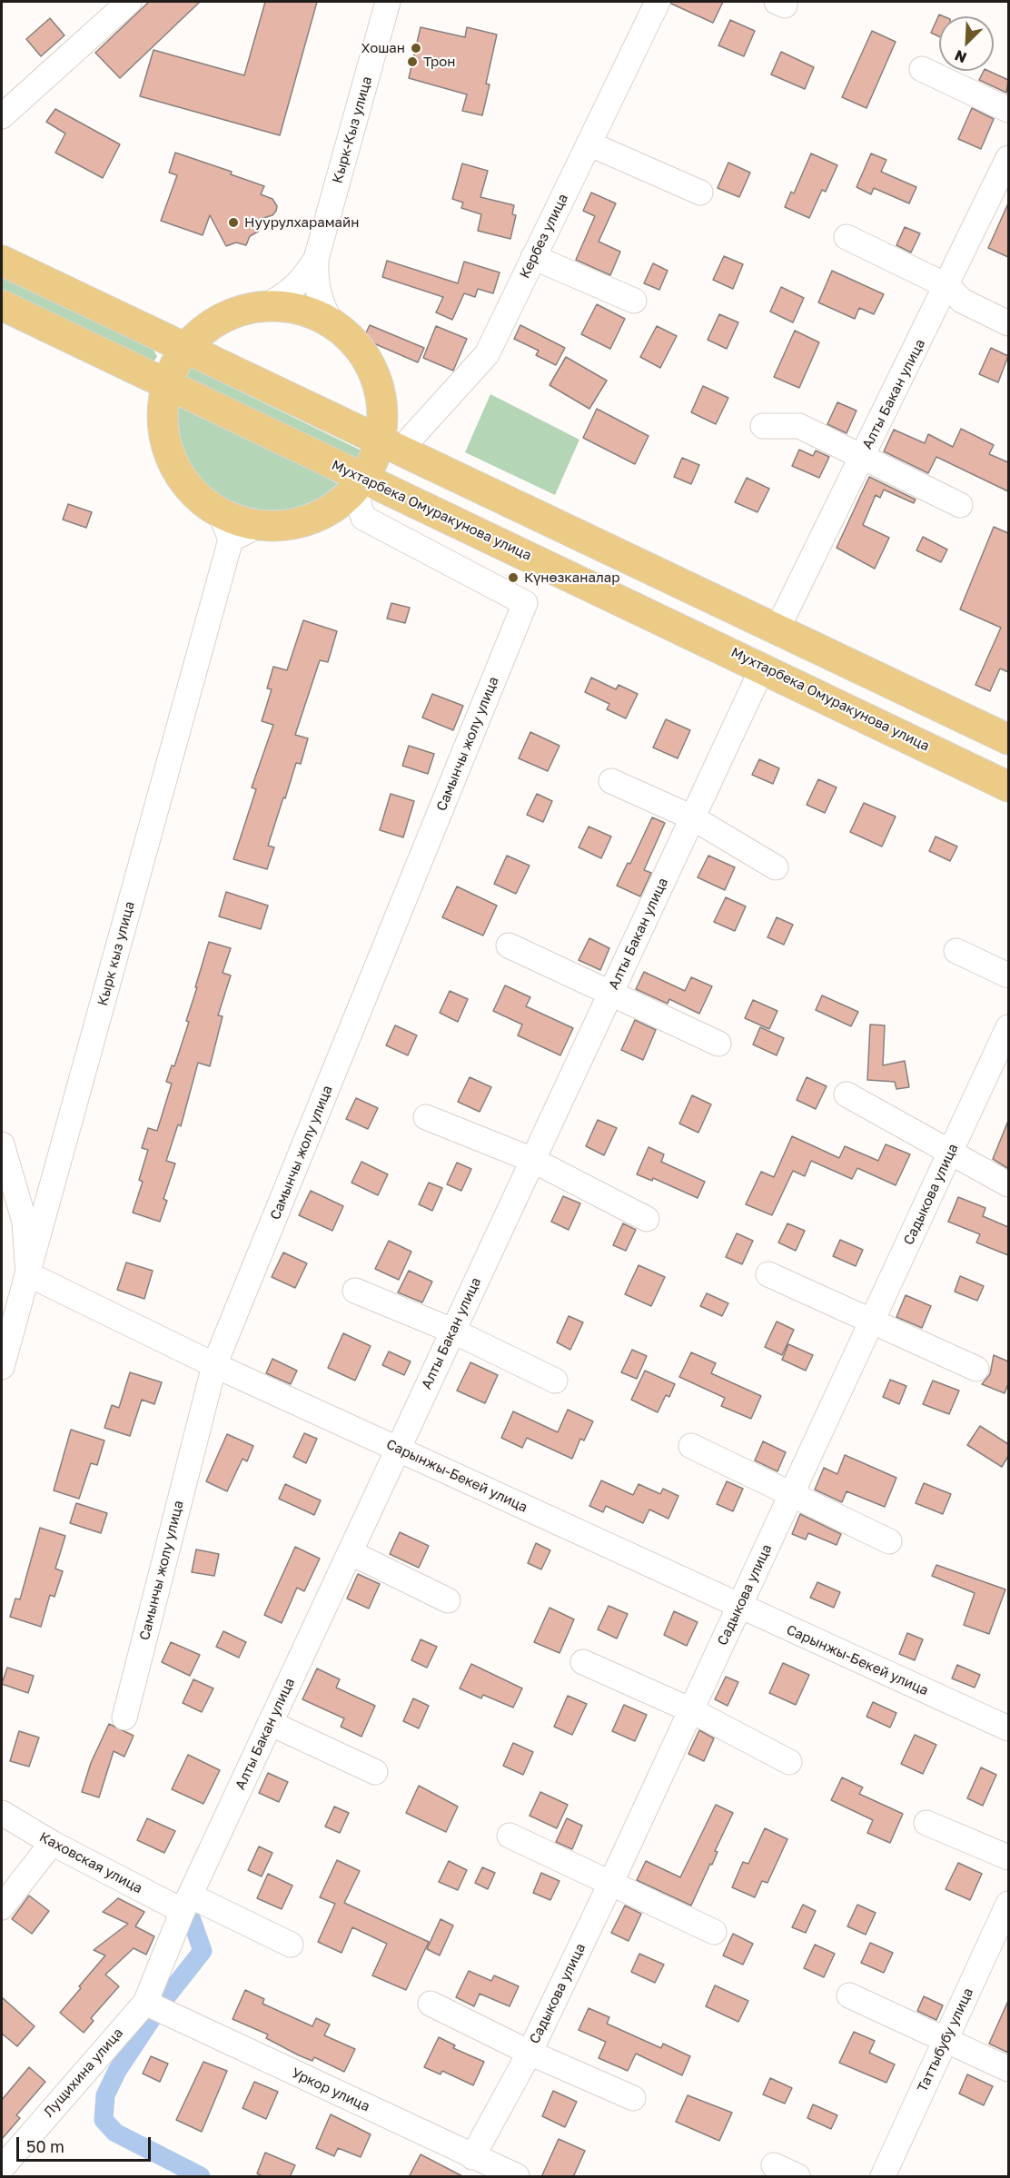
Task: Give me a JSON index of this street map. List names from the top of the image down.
{
  "streets": {
    "main road": ["Мухтарбека Омуракунова улица"],
    "street": [
      "Кырк-Кыз улица",
      "Кербез улица",
      "Алты Бакан улица",
      "Самынчы жолу улица",
      "Кырк кыз улица",
      "Садыкова улица",
      "Сарынжы-Бекей улица",
      "Каховская улица",
      "Таттыбубу улица",
      "Лущихина улица",
      "Уркор улица"
    ]
  },
  "crossings": [
    ["Алты Бакан улица", "Мухтарбека Омуракунова улица"],
    ["Алты Бакан улица", "Сарынжы-Бекей улица"],
    ["Алты Бакан улица", "Каховская улица"],
    ["Алты Бакан улица", "Лущихина улица"],
    ["Алты Бакан улица", "Уркор улица"],
    ["Мухтарбека Омуракунова улица", "Самынчы жолу улица"],
    ["Самынчы жолу улица", "Сарынжы-Бекей улица"],
    ["Кырк кыз улица", "Сарынжы-Бекей улица"],
    ["Садыкова улица", "Сарынжы-Бекей улица"],
    ["Садыкова улица", "Уркор улица"],
    ["Лущихина улица", "Уркор улица"]
  ],
  "places": [
    "Хошан",
    "Трон",
    "Нуурулхарамайн",
    "Күнөзканалар"
  ],
  "scale_bar": "50 m",
  "north": "bottom left"
}
